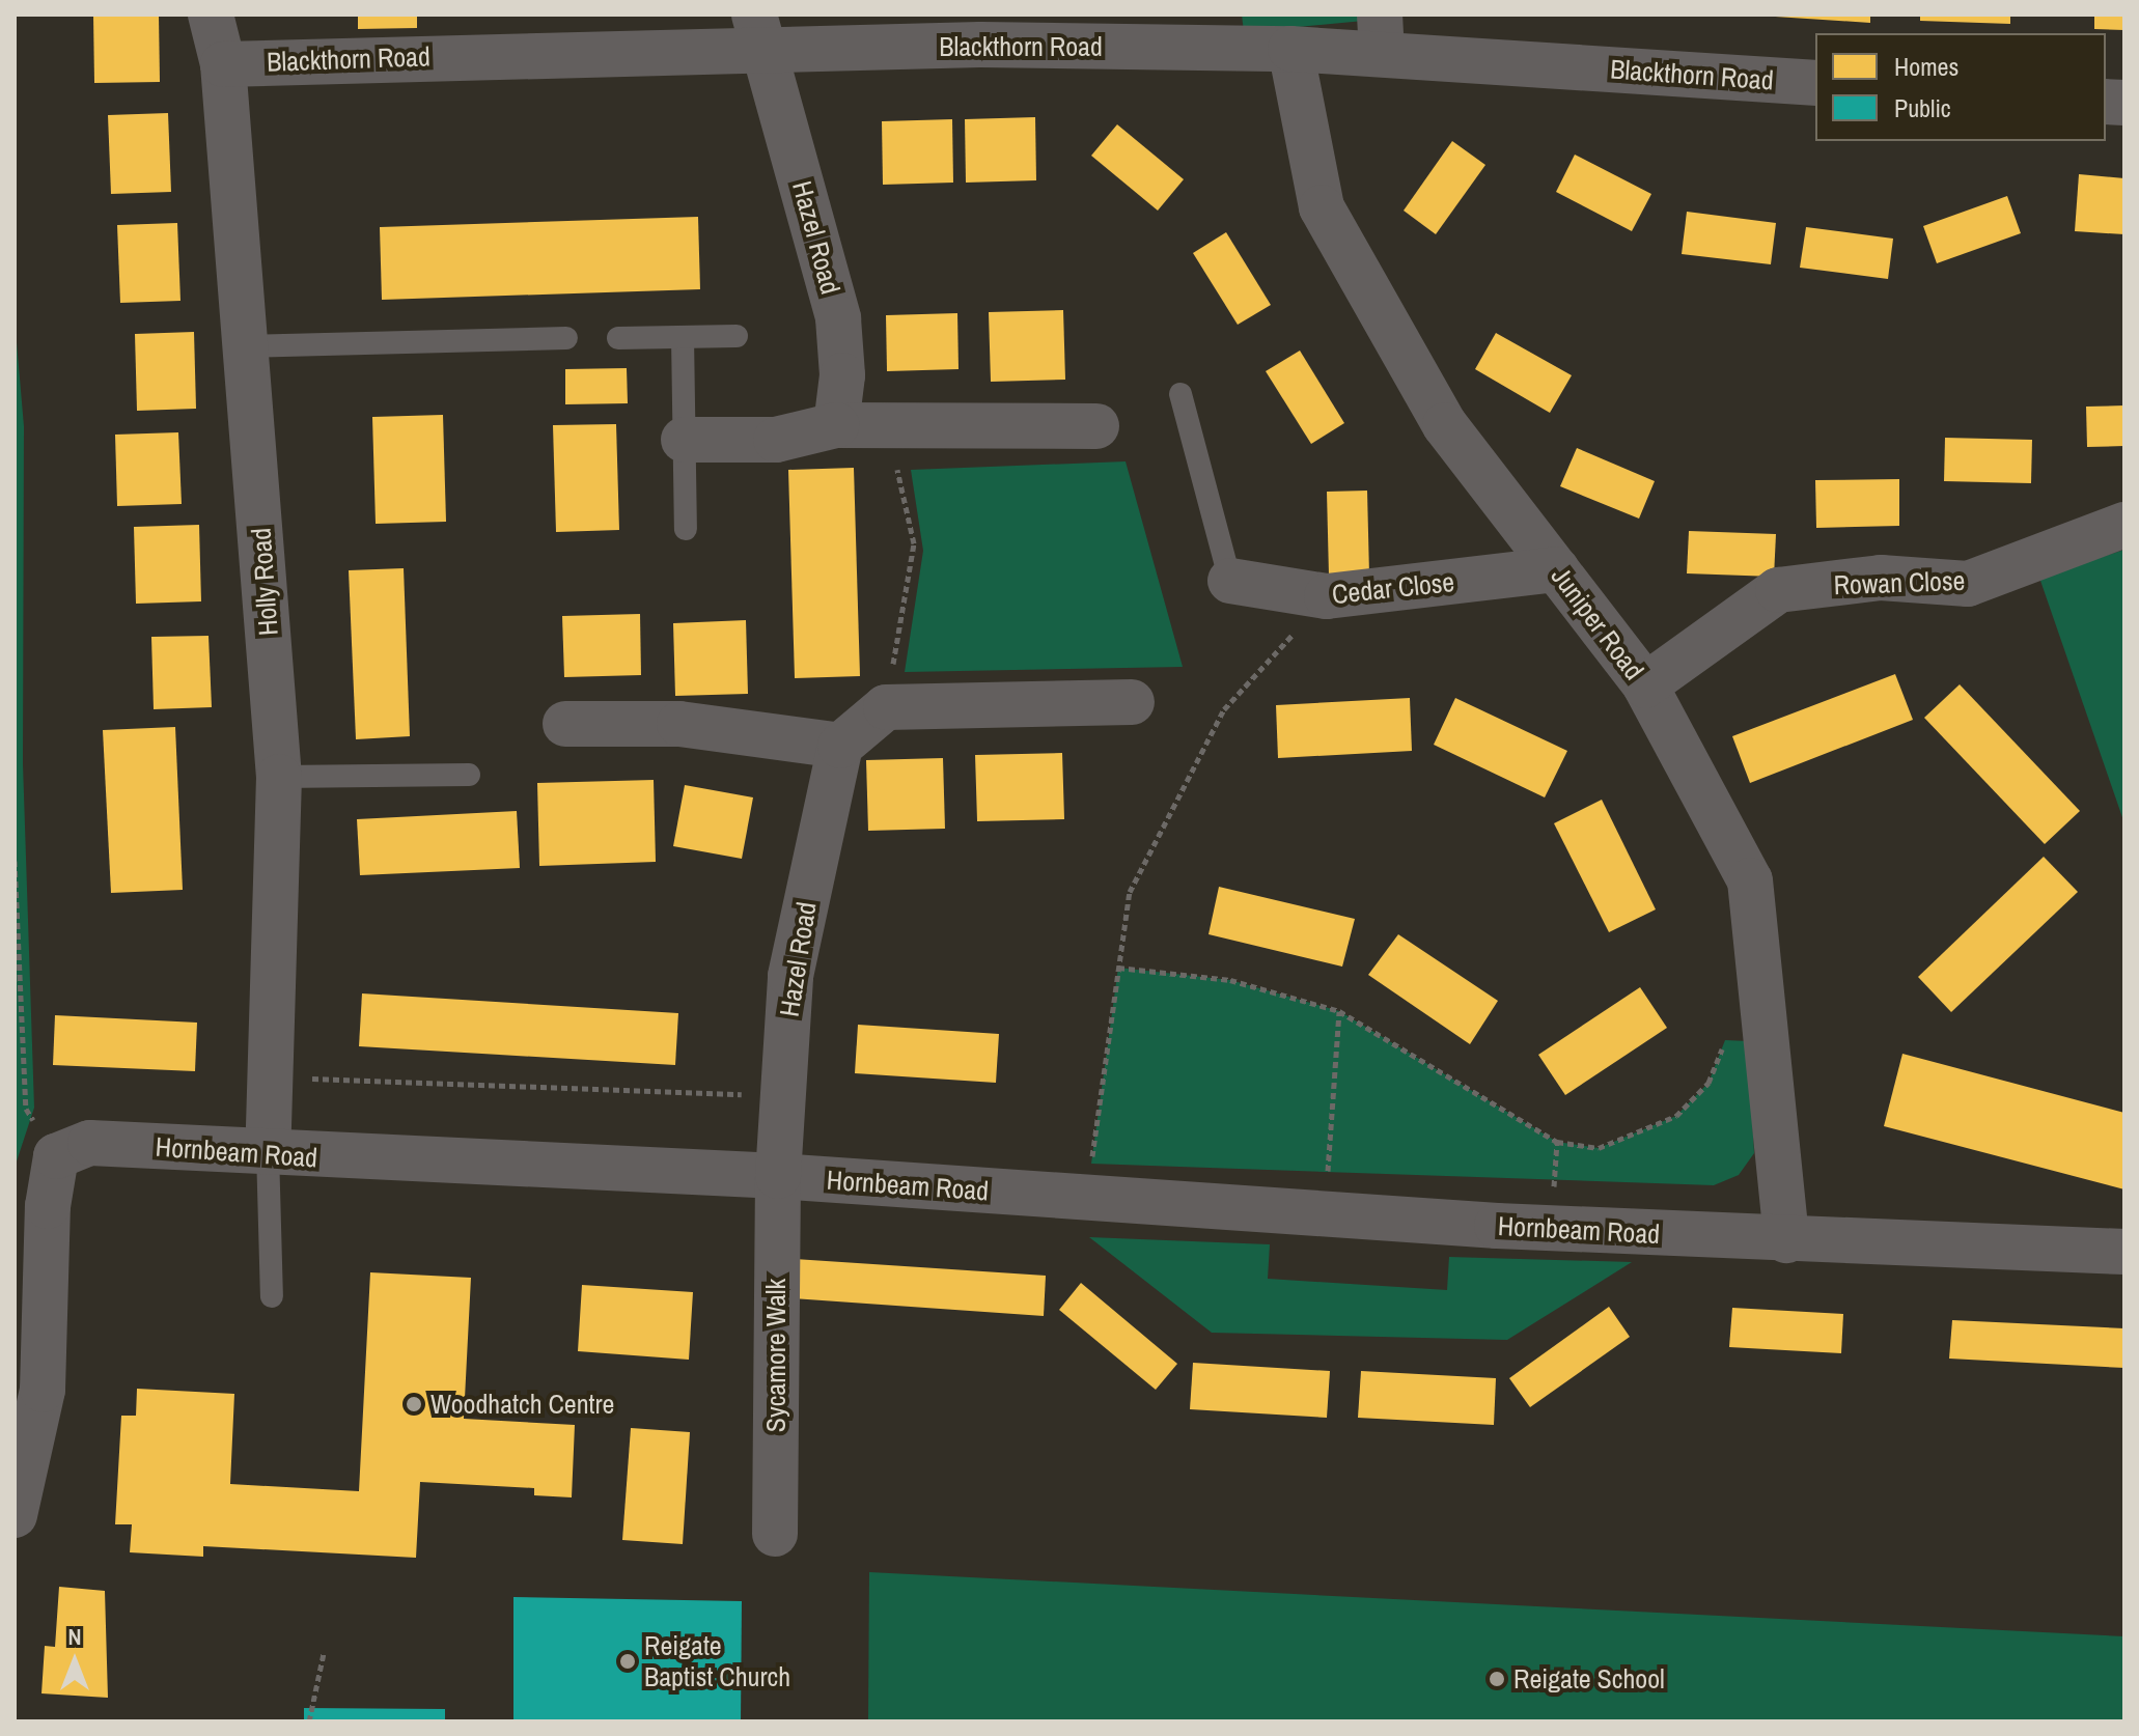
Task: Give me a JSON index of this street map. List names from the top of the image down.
{
  "streets": {
    "street": [
      "Blackthorn Road",
      "Hazel Road",
      "Holly Road",
      "Rowan Close",
      "Cedar Close",
      "Juniper Road",
      "Hornbeam Road",
      "Sycamore Walk"
    ]
  },
  "crossings": [
    ["Blackthorn Road", "Hazel Road"],
    ["Blackthorn Road", "Holly Road"],
    ["Blackthorn Road", "Juniper Road"],
    ["Hazel Road", "Hornbeam Road"],
    ["Hazel Road", "Sycamore Walk"],
    ["Holly Road", "Hornbeam Road"],
    ["Rowan Close", "Juniper Road"],
    ["Cedar Close", "Juniper Road"],
    ["Juniper Road", "Hornbeam Road"],
    ["Hornbeam Road", "Sycamore Walk"]
  ],
  "places": ["Woodhatch Centre", "Reigate Baptist Church", "Reigate School"],
  "legend": ["Homes", "Public"],
  "north": "top"
}
